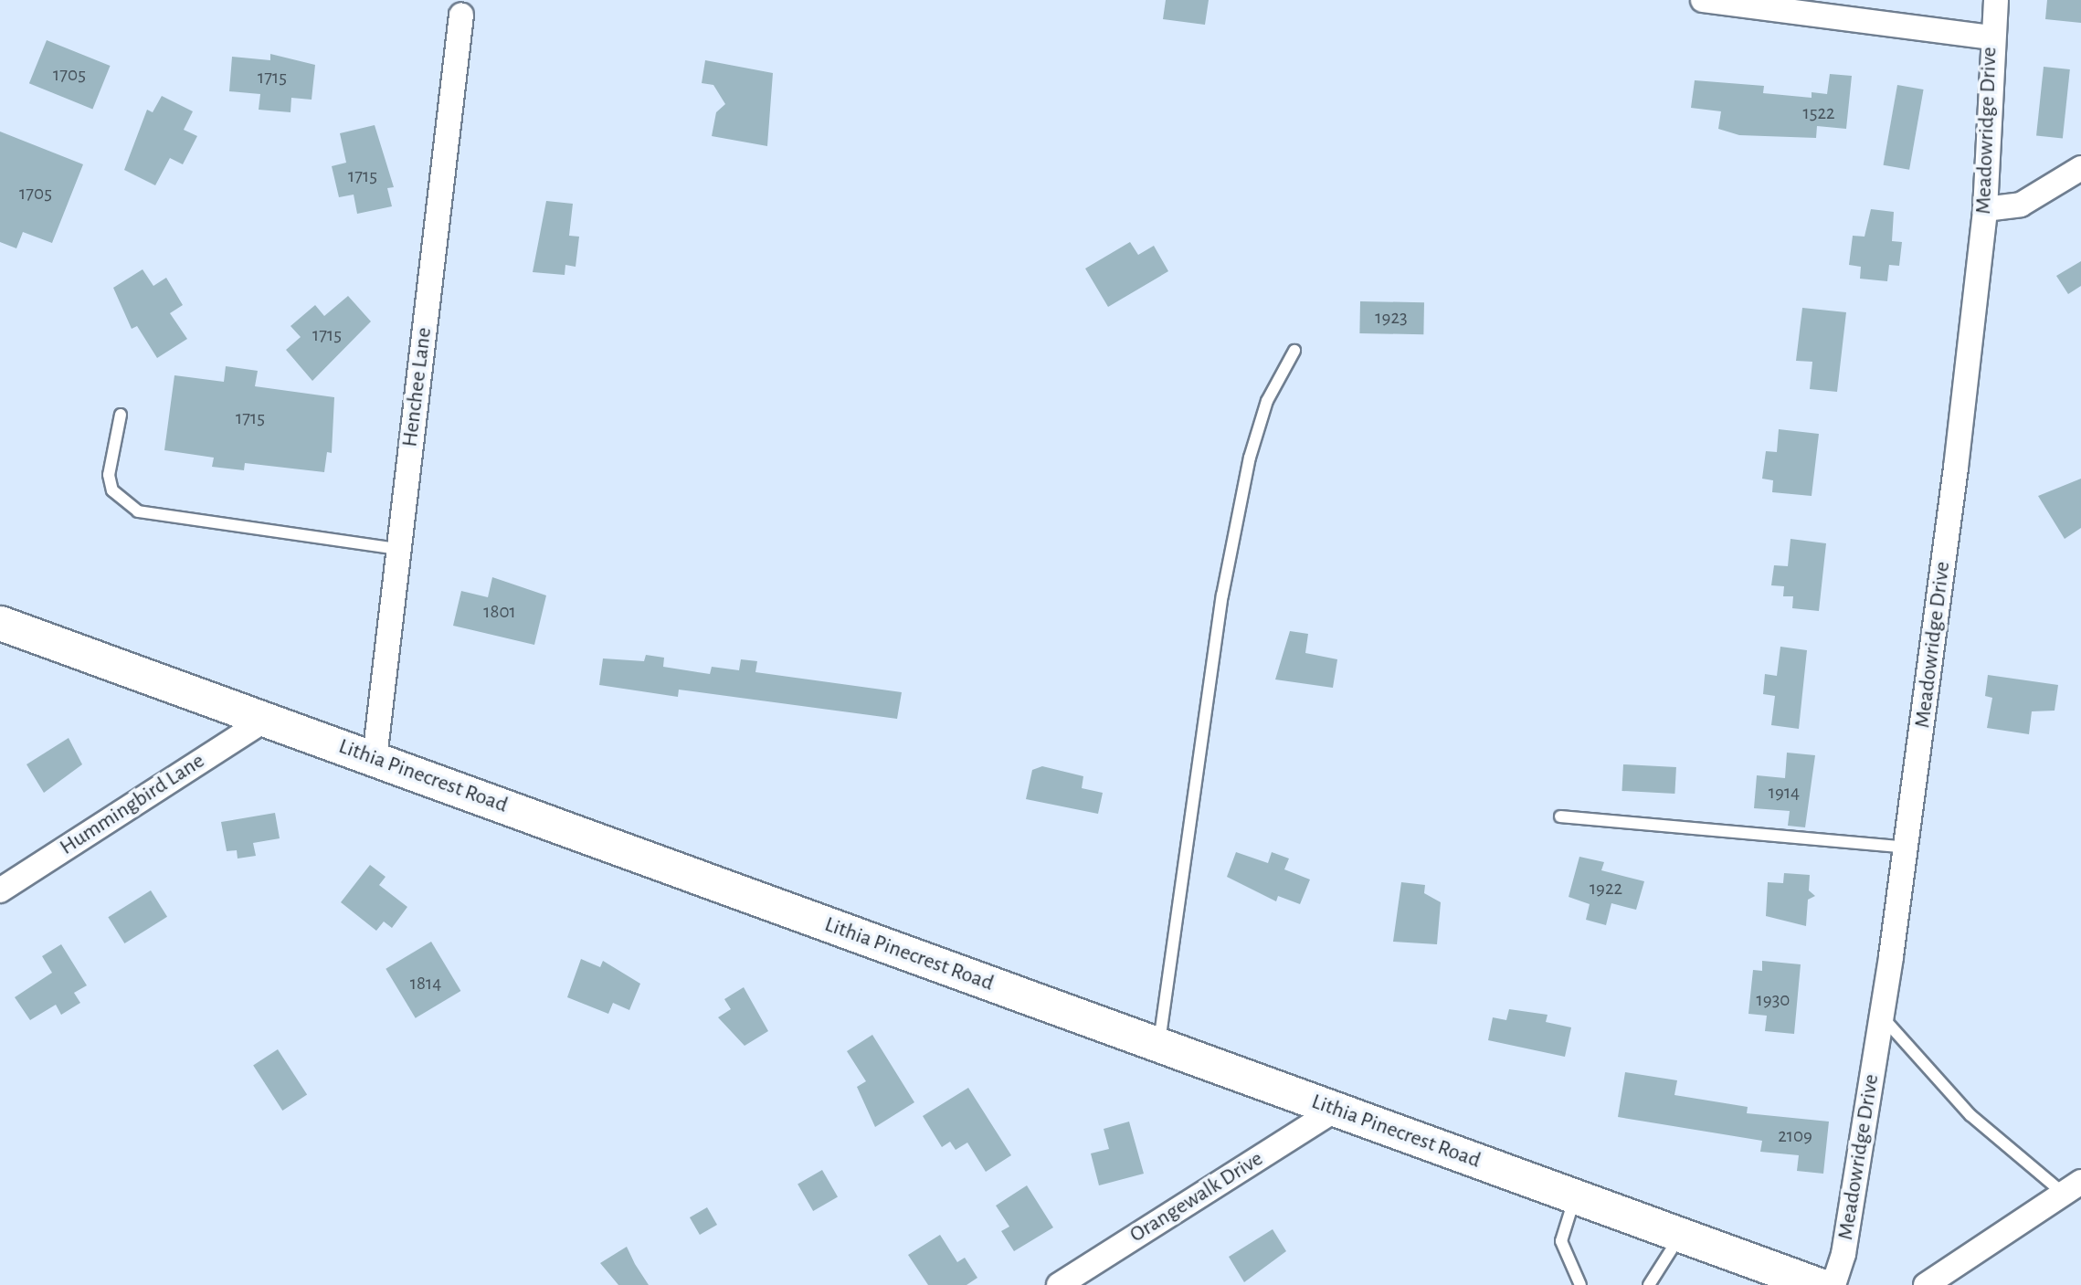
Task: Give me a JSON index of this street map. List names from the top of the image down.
{
  "streets": {
    "main road": ["Lithia Pinecrest Road"],
    "street": [
      "Meadowridge Drive",
      "Henchee Lane",
      "Hummingbird Lane",
      "Orangewalk Drive"
    ]
  },
  "crossings": [
    ["Henchee Lane", "Lithia Pinecrest Road"],
    ["Lithia Pinecrest Road", "Hummingbird Lane"],
    ["Lithia Pinecrest Road", "Orangewalk Drive"]
  ],
  "house_numbers": [
    "1705",
    "1715",
    "1522",
    "1715",
    "1705",
    "1923",
    "1715",
    "1715",
    "1801",
    "1914",
    "1922",
    "1814",
    "1930",
    "2109"
  ]
}
